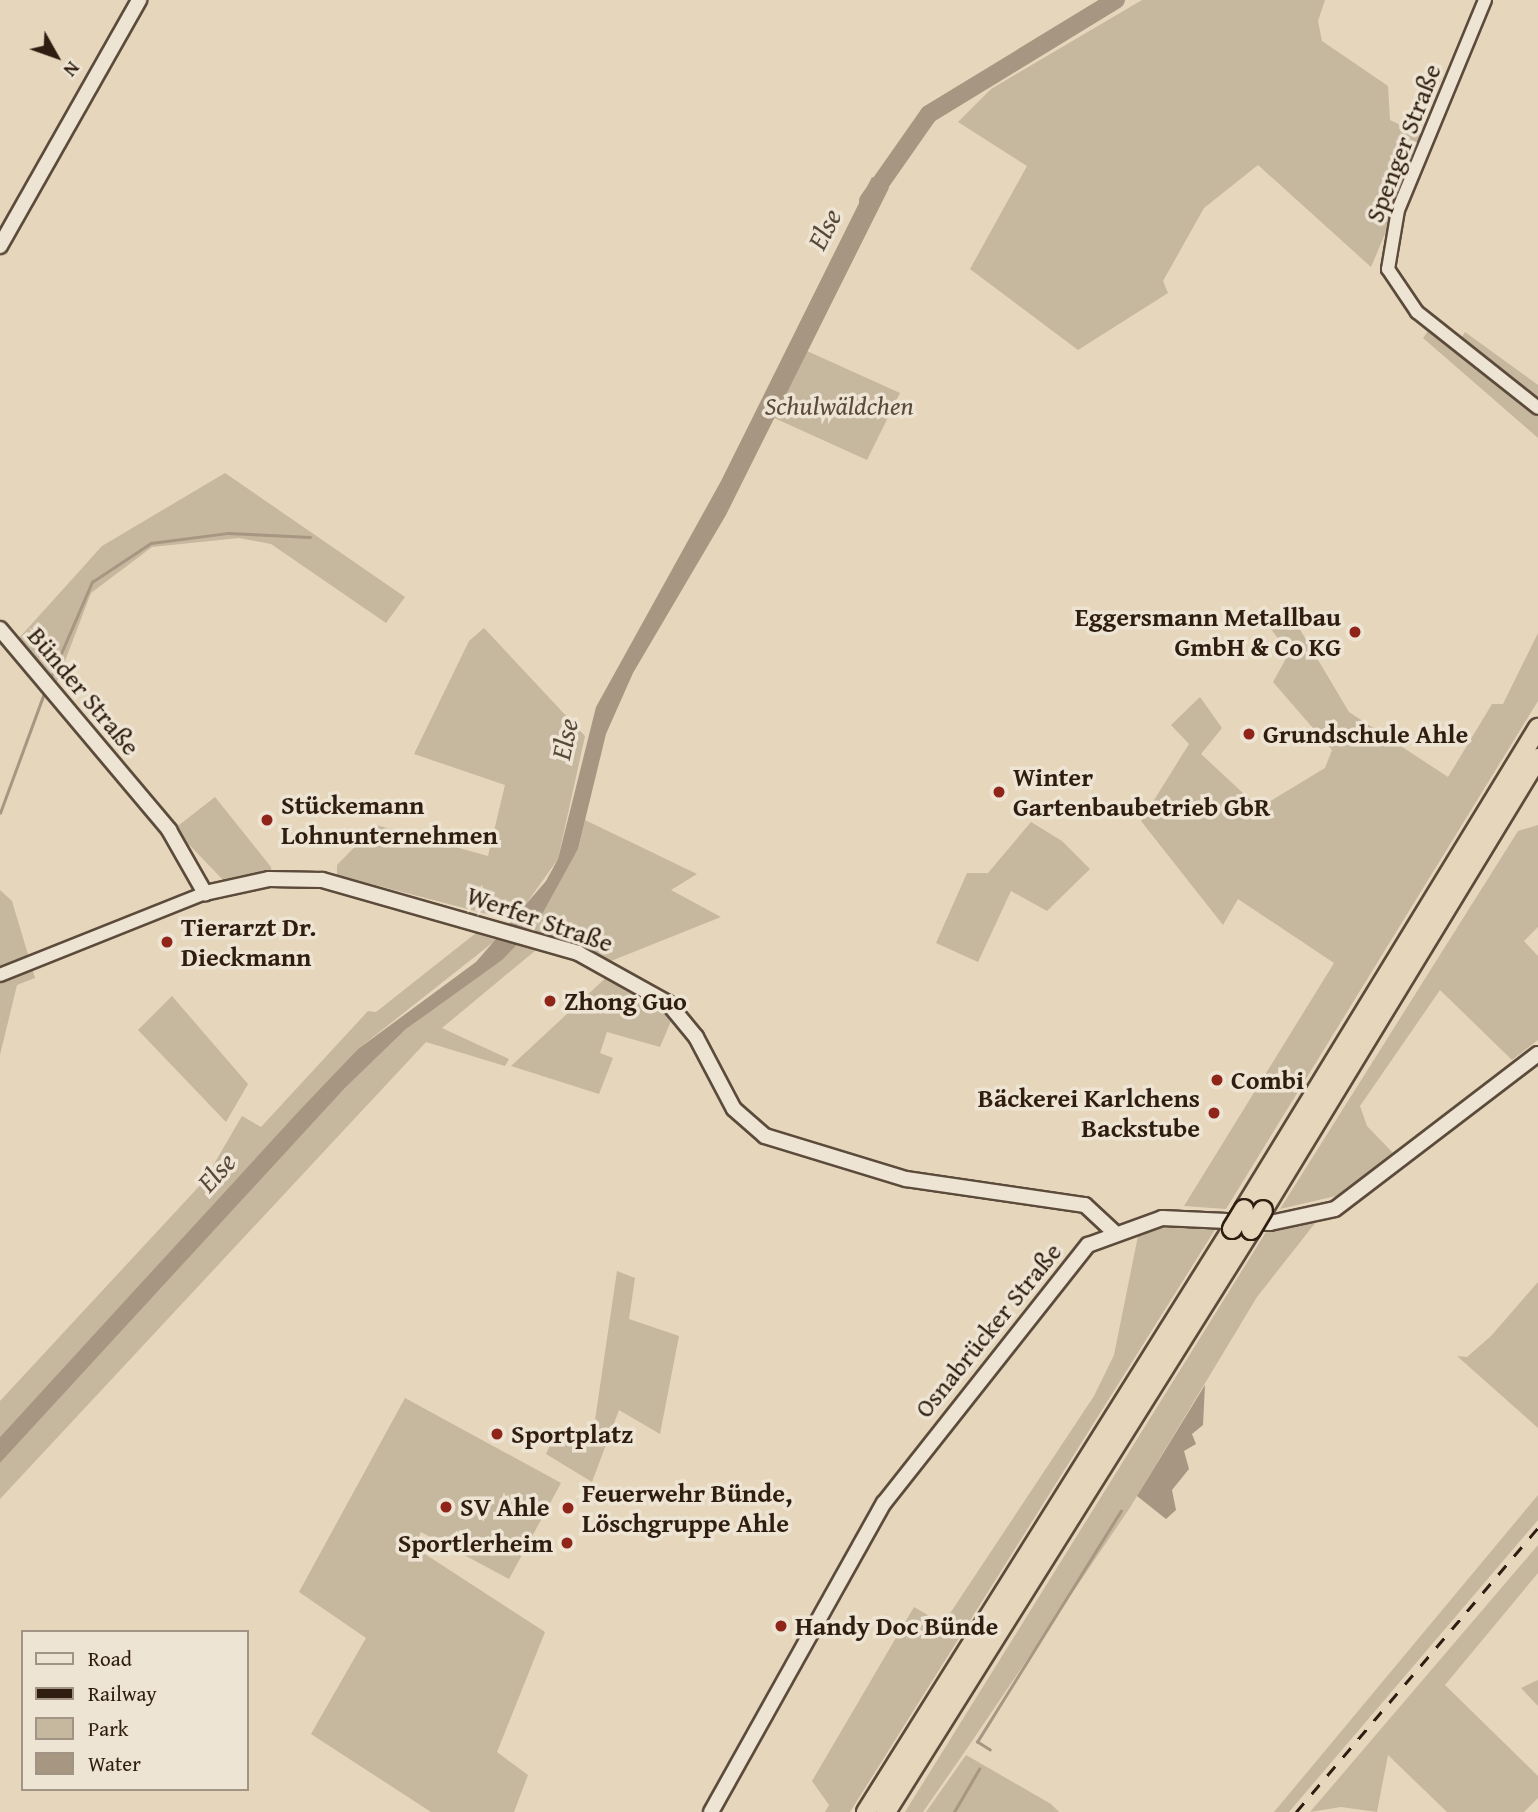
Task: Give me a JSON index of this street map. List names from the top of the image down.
{
  "streets": {
    "main road": ["Bünder Straße", "Werfer Straße", "Osnabrücker Straße"],
    "street": ["Spenger Straße"]
  },
  "crossings": [
    ["Bünder Straße", "Werfer Straße"],
    ["Werfer Straße", "Osnabrücker Straße"]
  ],
  "water": ["Else"],
  "parks": ["Schulwäldchen"],
  "places": [
    "Eggersmann Metallbau GmbH & Co KG",
    "Grundschule Ahle",
    "Winter Gartenbaubetrieb GbR",
    "Stückemann Lohnunternehmen",
    "Tierarzt Dr. Dieckmann",
    "Zhong Guo",
    "Combi",
    "Bäckerei Karlchens Backstube",
    "Sportplatz",
    "SV Ahle",
    "Feuerwehr Bünde, Löschgruppe Ahle",
    "Sportlerheim",
    "Handy Doc Bünde"
  ],
  "legend": [
    "Road",
    "Railway",
    "Park",
    "Water"
  ],
  "north": "bottom right"
}
